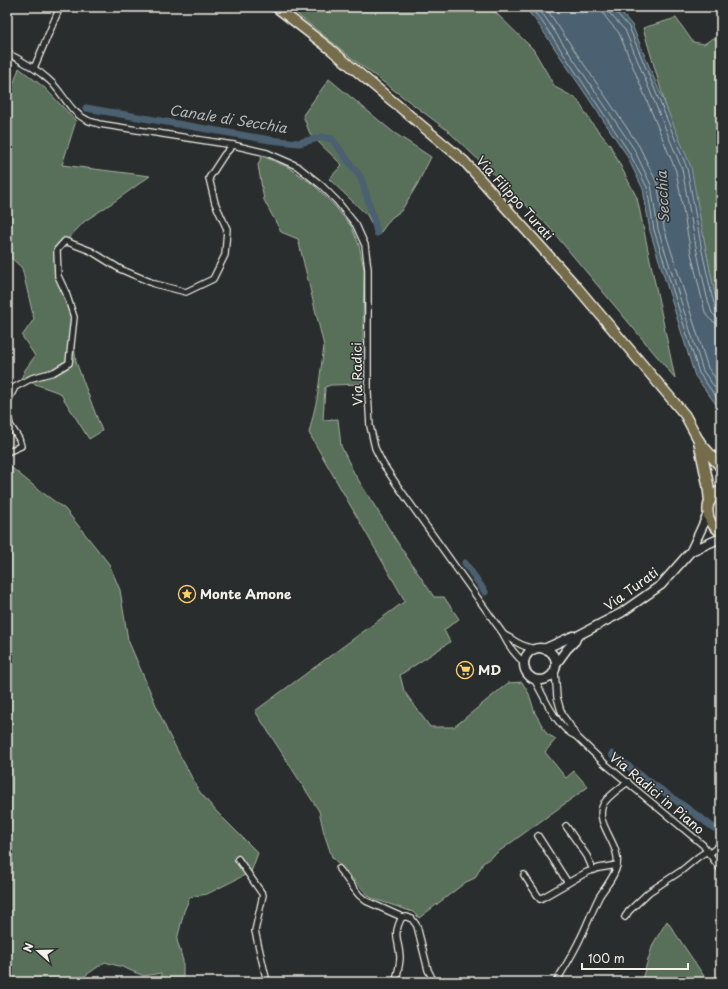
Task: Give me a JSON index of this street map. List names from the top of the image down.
{
  "streets": {
    "main road": ["Via Filippo Turati"],
    "street": ["Via Radici", "Via Turati", "Via Radici in Piano"]
  },
  "crossings": [
    ["Via Radici", "Via Turati"],
    ["Via Radici", "Via Radici in Piano"],
    ["Via Turati", "Via Radici in Piano"]
  ],
  "water": ["Canale di Secchia", "Secchia"],
  "places": {
    "place": ["Monte Amone"],
    "supermarket": ["MD"]
  },
  "scale_bar": "100 m",
  "north": "left"
}
